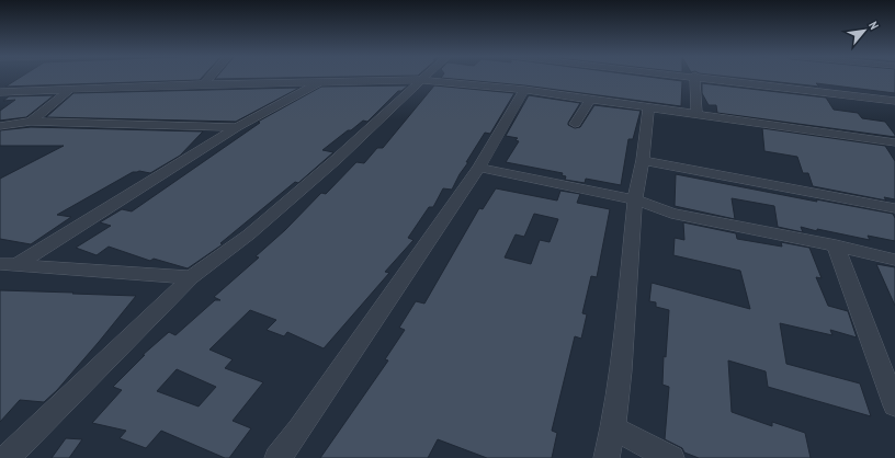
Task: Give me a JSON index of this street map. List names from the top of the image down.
{
  "north": "top right"
}
